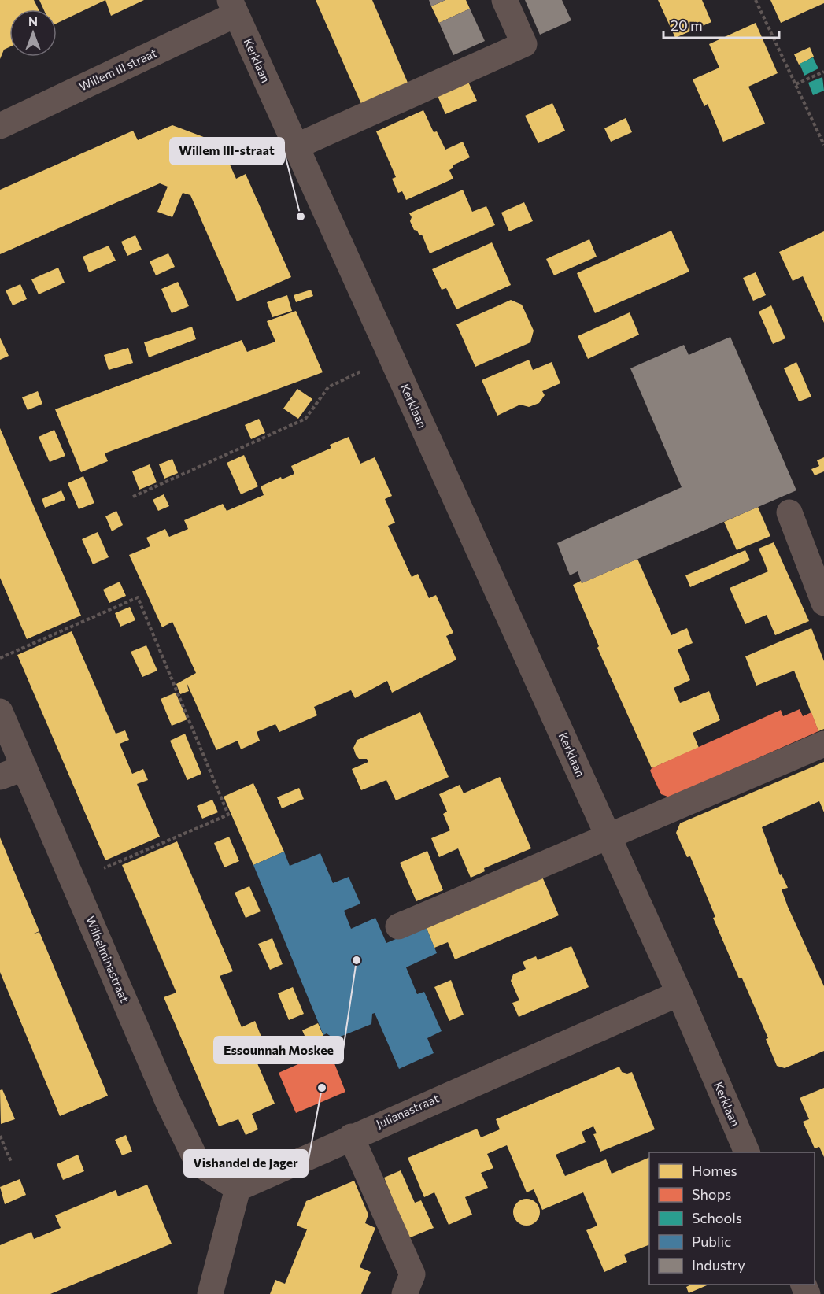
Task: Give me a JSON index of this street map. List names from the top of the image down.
{
  "streets": {
    "street": [
      "Kerklaan",
      "Willem III straat",
      "Wilhelminastraat",
      "Julianastraat"
    ]
  },
  "crossings": [
    ["Kerklaan", "Willem III straat"],
    ["Kerklaan", "Julianastraat"],
    ["Wilhelminastraat", "Julianastraat"]
  ],
  "places": ["Willem III-straat", "Essounnah Moskee", "Vishandel de Jager"],
  "legend": [
    "Homes",
    "Shops",
    "Schools",
    "Public",
    "Industry"
  ],
  "scale_bar": "20 m",
  "north": "top"
}
